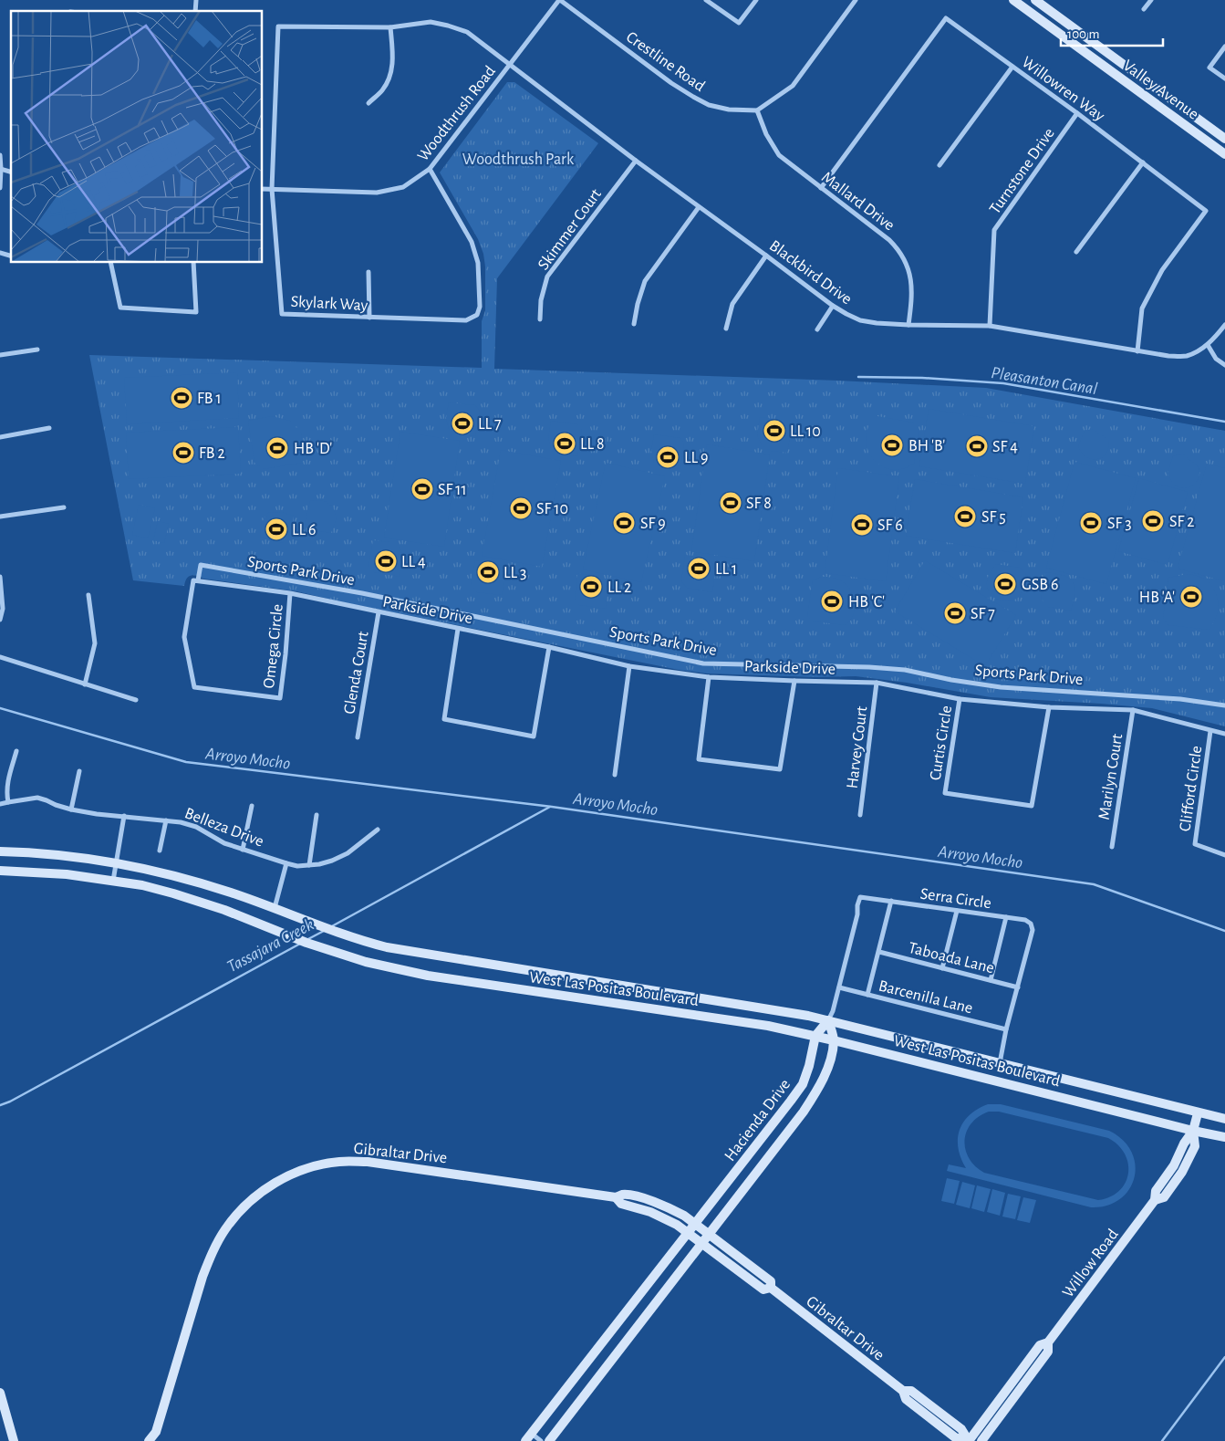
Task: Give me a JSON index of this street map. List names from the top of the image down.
{
  "streets": {
    "main road": [
      "Valley Avenue",
      "West Las Positas Boulevard",
      "Hacienda Drive",
      "Gibraltar Drive",
      "Willow Road"
    ],
    "street": [
      "Crestline Road",
      "Willowren Way",
      "Woodthrush Road",
      "Turnstone Drive",
      "Mallard Drive",
      "Skimmer Court",
      "Blackbird Drive",
      "Skylark Way",
      "Sports Park Drive",
      "Parkside Drive",
      "Omega Circle",
      "Glenda Court",
      "Curtis Circle",
      "Harvey Court",
      "Marilyn Court",
      "Clifford Circle",
      "Belleza Drive",
      "Serra Circle",
      "Taboada Lane",
      "Barcenilla Lane"
    ]
  },
  "crossings": [
    ["Crestline Road", "Woodthrush Road"],
    ["Crestline Road", "Mallard Drive"],
    ["Willowren Way", "Turnstone Drive"],
    ["Willowren Way", "Mallard Drive"],
    ["Willowren Way", "Blackbird Drive"],
    ["Woodthrush Road", "Blackbird Drive"],
    ["Woodthrush Road", "Skylark Way"],
    ["Turnstone Drive", "Blackbird Drive"],
    ["Mallard Drive", "Blackbird Drive"],
    ["Skimmer Court", "Blackbird Drive"],
    ["Blackbird Drive", "Skylark Way"],
    ["Sports Park Drive", "Parkside Drive"],
    ["Sports Park Drive", "Omega Circle"],
    ["Parkside Drive", "Omega Circle"],
    ["Parkside Drive", "Glenda Court"],
    ["Parkside Drive", "Curtis Circle"],
    ["Parkside Drive", "Harvey Court"],
    ["Parkside Drive", "Marilyn Court"],
    ["Parkside Drive", "Clifford Circle"],
    ["Serra Circle", "Taboada Lane"],
    ["Serra Circle", "West Las Positas Boulevard"],
    ["Serra Circle", "Barcenilla Lane"],
    ["Serra Circle", "Hacienda Drive"],
    ["West Las Positas Boulevard", "Hacienda Drive"],
    ["West Las Positas Boulevard", "Willow Road"],
    ["Hacienda Drive", "Gibraltar Drive"],
    ["Gibraltar Drive", "Willow Road"]
  ],
  "water": ["Pleasanton Canal", "Arroyo Mocho", "Tassajara Creek"],
  "parks": ["Woodthrush Park"],
  "places": {
    "sports": [
      "FB 1",
      "LL 7",
      "LL 10",
      "LL 8",
      "BH 'B'",
      "SF 4",
      "HB 'D'",
      "FB 2",
      "LL 9",
      "SF 11",
      "SF 8",
      "SF 10",
      "SF 5",
      "SF 2",
      "SF 9",
      "SF 3",
      "SF 6",
      "LL 6",
      "LL 4",
      "LL 1",
      "LL 3",
      "GSB 6",
      "LL 2",
      "HB 'A'",
      "HB 'C'",
      "SF 7"
    ]
  },
  "scale_bar": "100 m"
}
